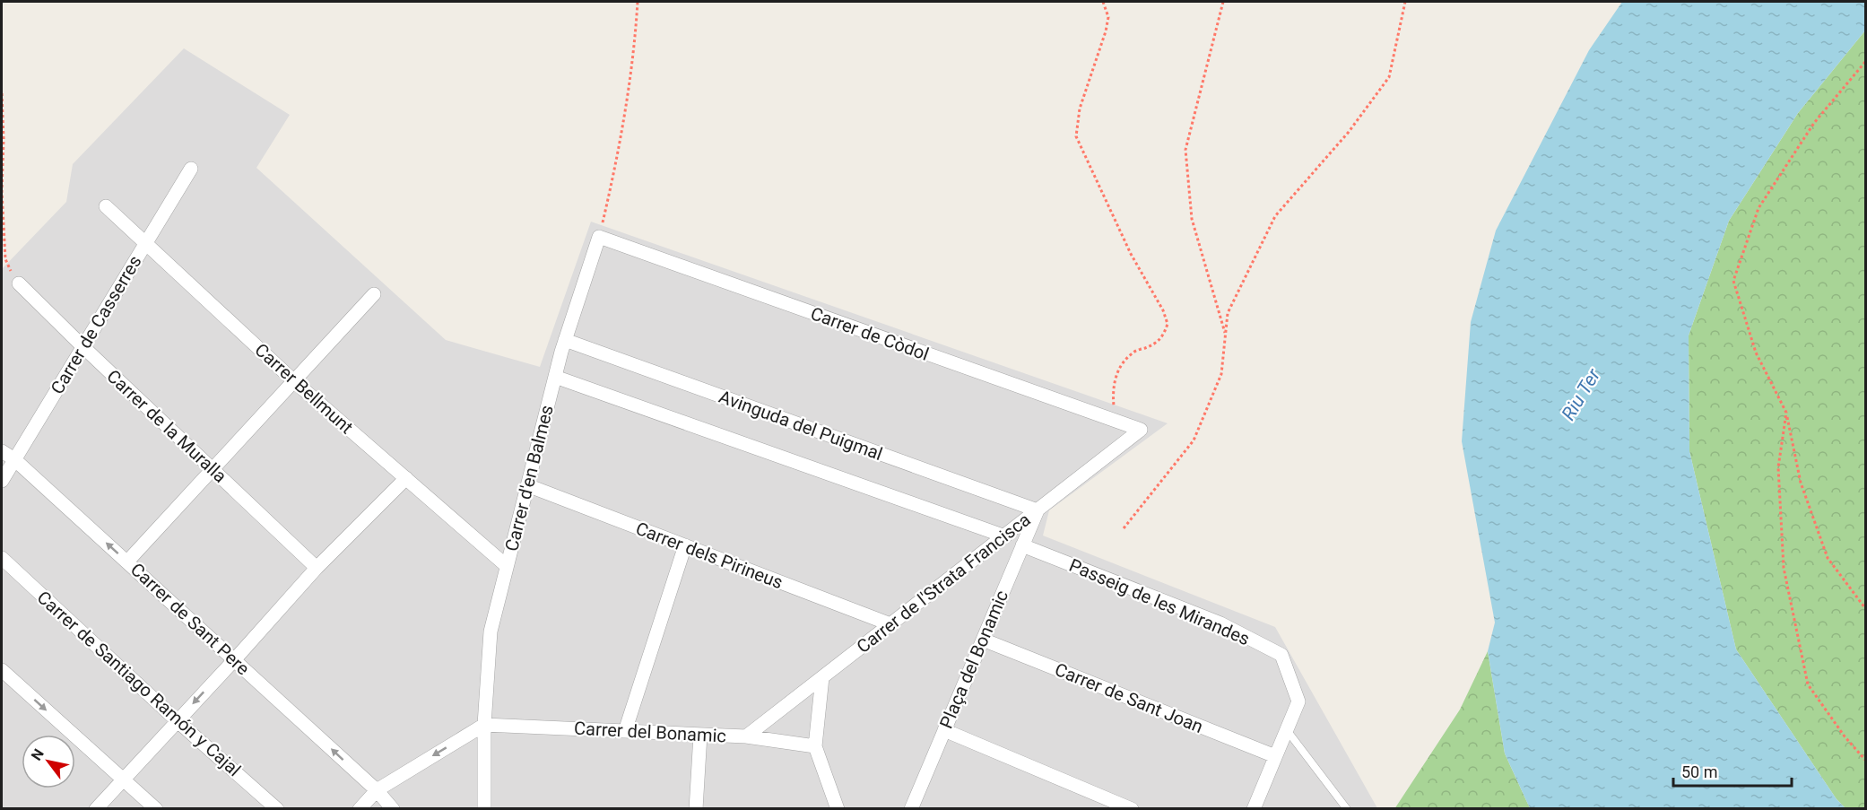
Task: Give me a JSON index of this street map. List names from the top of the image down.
{
  "streets": {
    "street": [
      "Carrer de Casserres",
      "Carrer de Còdol",
      "Carrer Bellmunt",
      "Avinguda del Puigmal",
      "Carrer de la Muralla",
      "Carrer d'en Balmes",
      "Carrer dels Pirineus",
      "Carrer de l'Strata Francisca",
      "Passeig de les Mirandes",
      "Carrer de Sant Pere",
      "Plaça del Bonamic",
      "Carrer de Santiago Ramón y Cajal",
      "Carrer de Sant Joan",
      "Carrer del Bonamic"
    ]
  },
  "crossings": [
    ["Carrer de Casserres", "Carrer Bellmunt"],
    ["Carrer de Casserres", "Carrer de la Muralla"],
    ["Carrer de Casserres", "Carrer de Sant Pere"],
    ["Carrer de Còdol", "Carrer d'en Balmes"],
    ["Carrer de Còdol", "Carrer de l'Strata Francisca"],
    ["Carrer Bellmunt", "Carrer d'en Balmes"],
    ["Avinguda del Puigmal", "Carrer d'en Balmes"],
    ["Avinguda del Puigmal", "Carrer de l'Strata Francisca"],
    ["Avinguda del Puigmal", "Plaça del Bonamic"],
    ["Carrer d'en Balmes", "Carrer dels Pirineus"],
    ["Carrer d'en Balmes", "Carrer del Bonamic"],
    ["Carrer dels Pirineus", "Carrer de l'Strata Francisca"],
    ["Carrer de l'Strata Francisca", "Plaça del Bonamic"],
    ["Carrer de l'Strata Francisca", "Carrer del Bonamic"],
    ["Passeig de les Mirandes", "Plaça del Bonamic"],
    ["Passeig de les Mirandes", "Carrer de Sant Joan"],
    ["Plaça del Bonamic", "Carrer de Sant Joan"]
  ],
  "one_way": ["Carrer de Sant Pere"],
  "water": ["Riu Ter"],
  "scale_bar": "50 m",
  "north": "top left"
}
